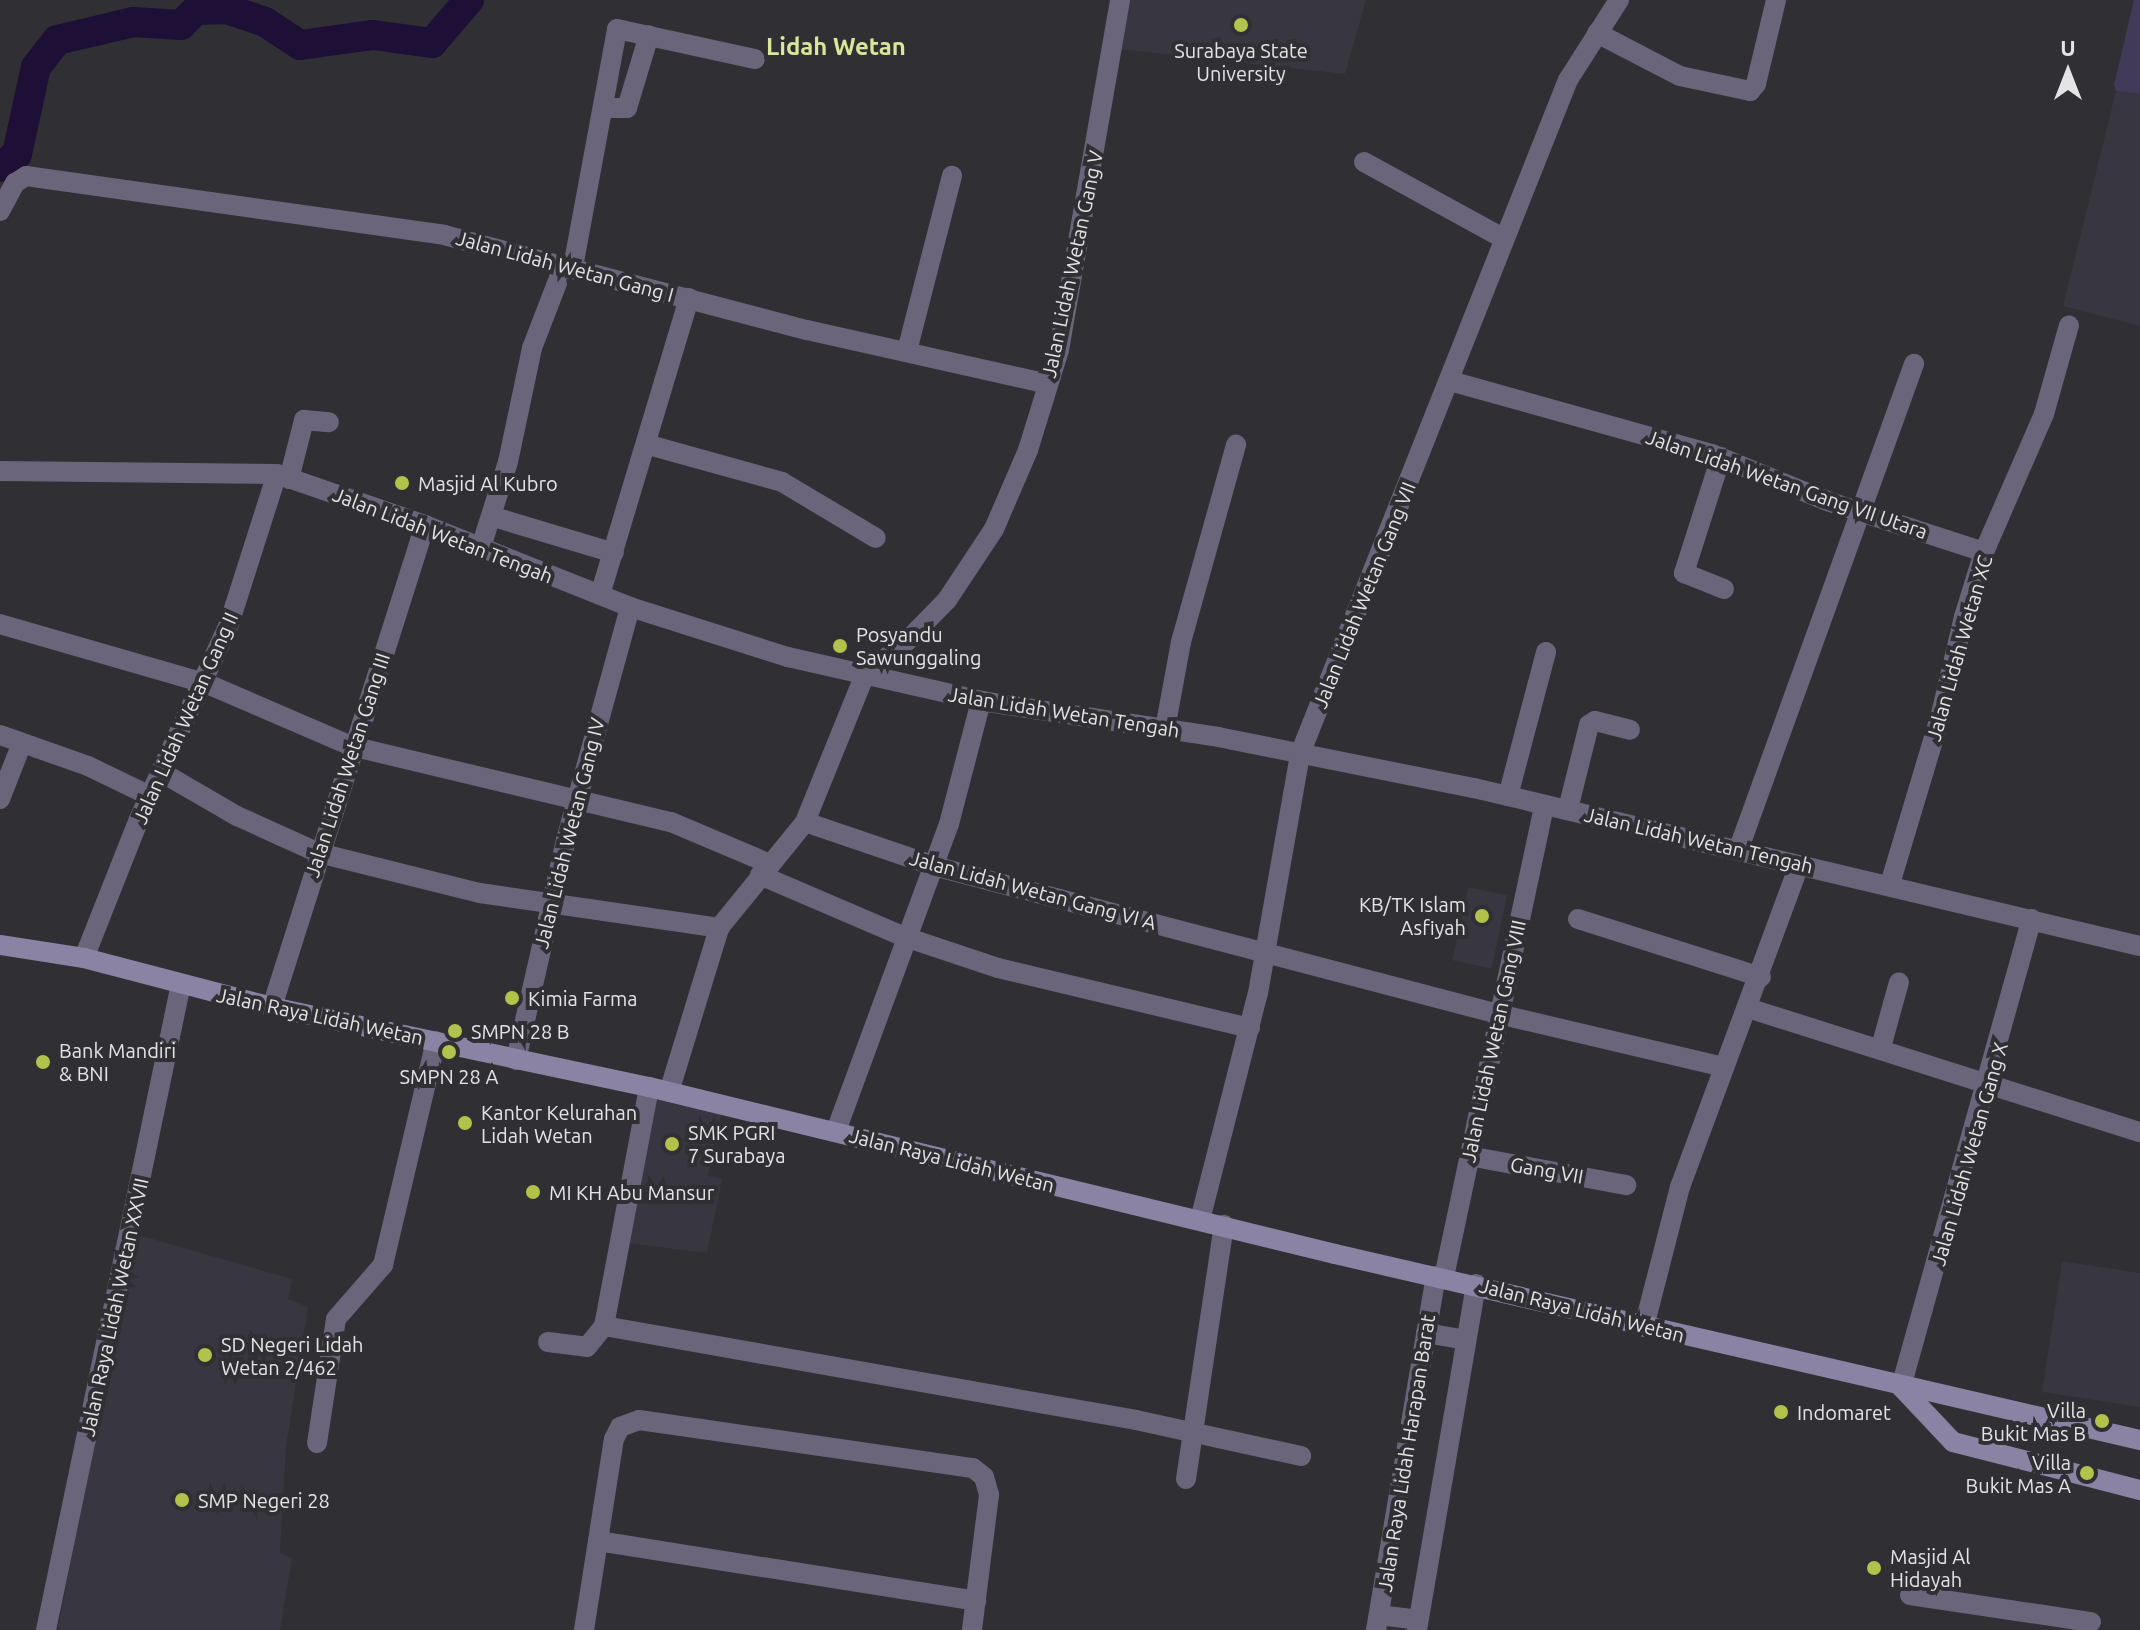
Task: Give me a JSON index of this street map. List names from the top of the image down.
{
  "streets": {
    "main road": ["Jalan Raya Lidah Wetan"],
    "street": [
      "Jalan Lidah Wetan Gang V",
      "Jalan Lidah Wetan Gang I",
      "Jalan Lidah Wetan Gang VII Utara",
      "Jalan Lidah Wetan Tengah",
      "Jalan Lidah Wetan Gang VII",
      "Jalan Lidah Wetan XC",
      "Jalan Lidah Wetan Gang II",
      "Jalan Lidah Wetan Gang III",
      "Jalan Lidah Wetan Gang IV",
      "Jalan Lidah Wetan Gang VI A",
      "Jalan Lidah Wetan Gang VIII",
      "Jalan Lidah Wetan Gang X",
      "Gang VII",
      "Jalan Raya Lidah Wetan XXVII",
      "Jalan Raya Lidah Harapan Barat"
    ]
  },
  "crossings": [
    ["Jalan Lidah Wetan Gang V", "Jalan Lidah Wetan Gang I"],
    ["Jalan Lidah Wetan Gang V", "Jalan Lidah Wetan Tengah"],
    ["Jalan Lidah Wetan Gang VII Utara", "Jalan Lidah Wetan Gang VII"],
    ["Jalan Lidah Wetan Gang VII Utara", "Jalan Lidah Wetan XC"],
    ["Jalan Lidah Wetan Tengah", "Jalan Lidah Wetan Gang VII"],
    ["Jalan Lidah Wetan Tengah", "Jalan Lidah Wetan XC"],
    ["Jalan Lidah Wetan Tengah", "Jalan Lidah Wetan Gang II"],
    ["Jalan Lidah Wetan Tengah", "Jalan Lidah Wetan Gang III"],
    ["Jalan Lidah Wetan Tengah", "Jalan Lidah Wetan Gang IV"],
    ["Jalan Lidah Wetan Tengah", "Jalan Lidah Wetan Gang VIII"],
    ["Jalan Lidah Wetan Tengah", "Jalan Lidah Wetan Gang X"],
    ["Jalan Lidah Wetan Gang VII", "Jalan Lidah Wetan Gang VI A"],
    ["Jalan Lidah Wetan Gang VII", "Jalan Raya Lidah Wetan"],
    ["Jalan Lidah Wetan Gang II", "Jalan Raya Lidah Wetan"],
    ["Jalan Lidah Wetan Gang III", "Jalan Raya Lidah Wetan"],
    ["Jalan Lidah Wetan Gang IV", "Jalan Raya Lidah Wetan"],
    ["Jalan Lidah Wetan Gang VI A", "Jalan Lidah Wetan Gang VIII"],
    ["Jalan Raya Lidah Wetan", "Jalan Lidah Wetan Gang VIII"],
    ["Jalan Raya Lidah Wetan", "Jalan Lidah Wetan Gang X"],
    ["Jalan Raya Lidah Wetan", "Jalan Raya Lidah Wetan XXVII"],
    ["Jalan Raya Lidah Wetan", "Jalan Raya Lidah Harapan Barat"],
    ["Jalan Lidah Wetan Gang VIII", "Gang VII"],
    ["Jalan Lidah Wetan Gang VIII", "Jalan Raya Lidah Harapan Barat"]
  ],
  "districts": ["Lidah Wetan"],
  "places": [
    "Surabaya State University",
    "Masjid Al Kubro",
    "Posyandu Sawunggaling",
    "KB/TK Islam Asfiyah",
    "Kimia Farma",
    "SMPN 28 B",
    "SMPN 28 A",
    "Bank Mandiri & BNI",
    "Kantor Kelurahan Lidah Wetan",
    "SMK PGRI 7 Surabaya",
    "MI KH Abu Mansur",
    "SD Negeri Lidah Wetan 2/462",
    "Indomaret",
    "Villa Bukit Mas B",
    "Villa Bukit Mas A",
    "SMP Negeri 28",
    "Masjid Al Hidayah"
  ],
  "north": "top"
}
